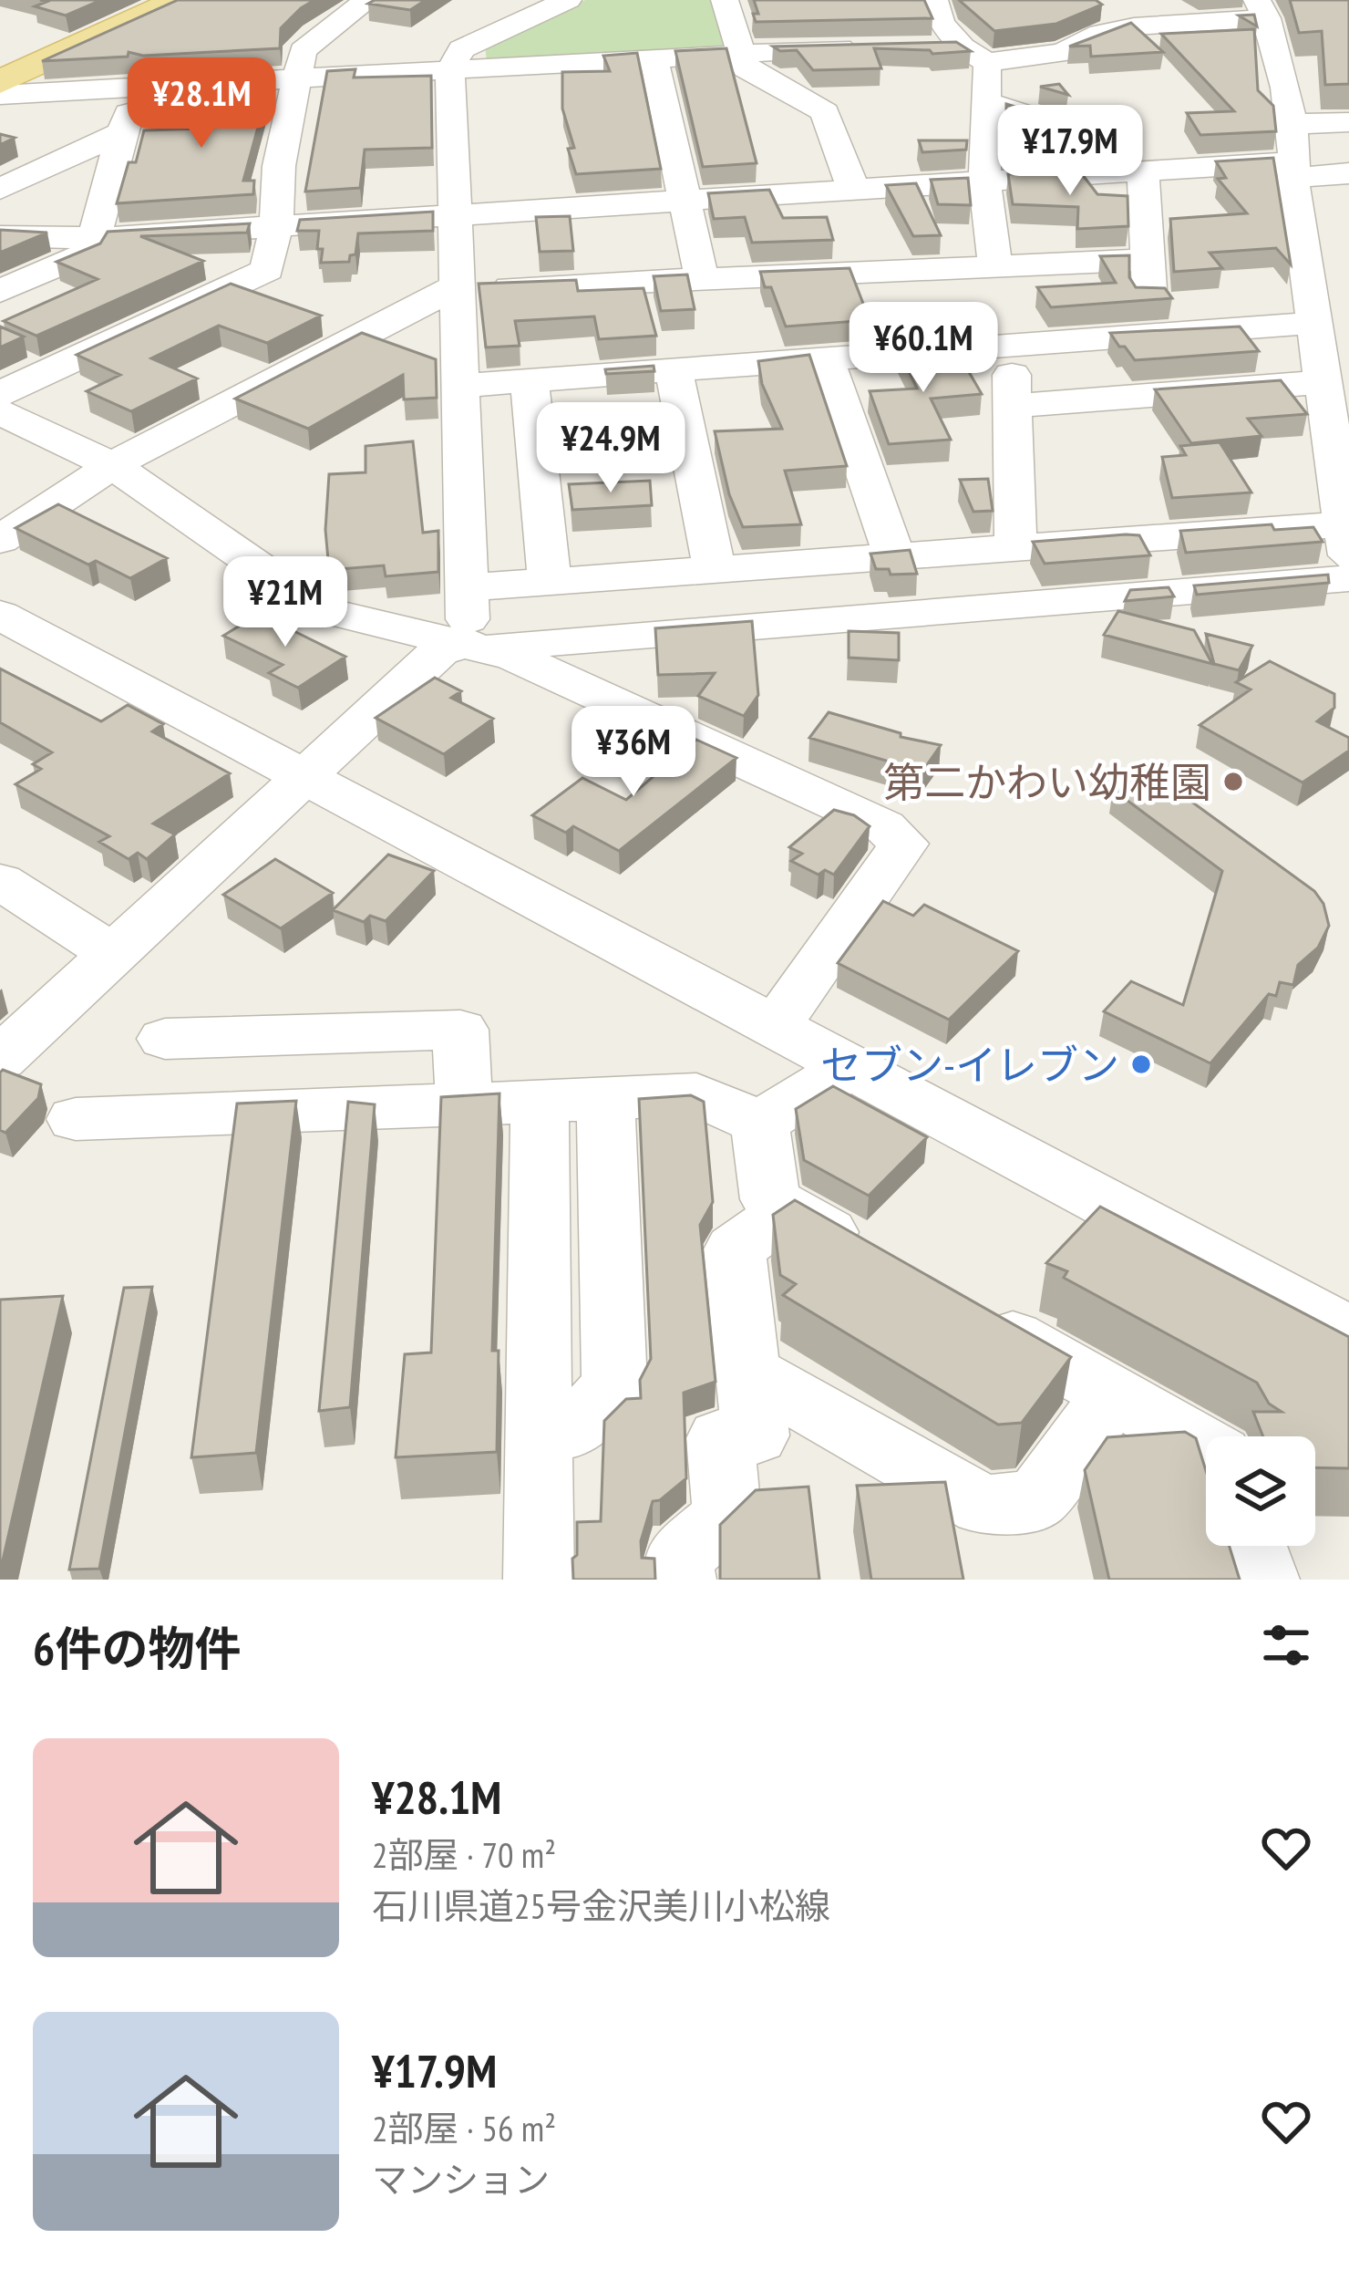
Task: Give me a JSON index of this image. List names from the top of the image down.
{
  "places": ["第二かわい幼稚園", "セブン-イレブン"],
  "page": {
    "price": [
      "¥28.1M",
      "¥17.9M",
      "¥60.1M",
      "¥24.9M",
      "¥21M",
      "¥36M"
    ],
    "heading": "6件の物件",
    "list": [
      {
        "name": "¥28.1M",
        "note": "2部屋 · 70 m² · 石川県道25号金沢美川小松線"
      },
      {
        "name": "¥17.9M",
        "note": "2部屋 · 56 m² · マンション"
      }
    ]
  }
}
